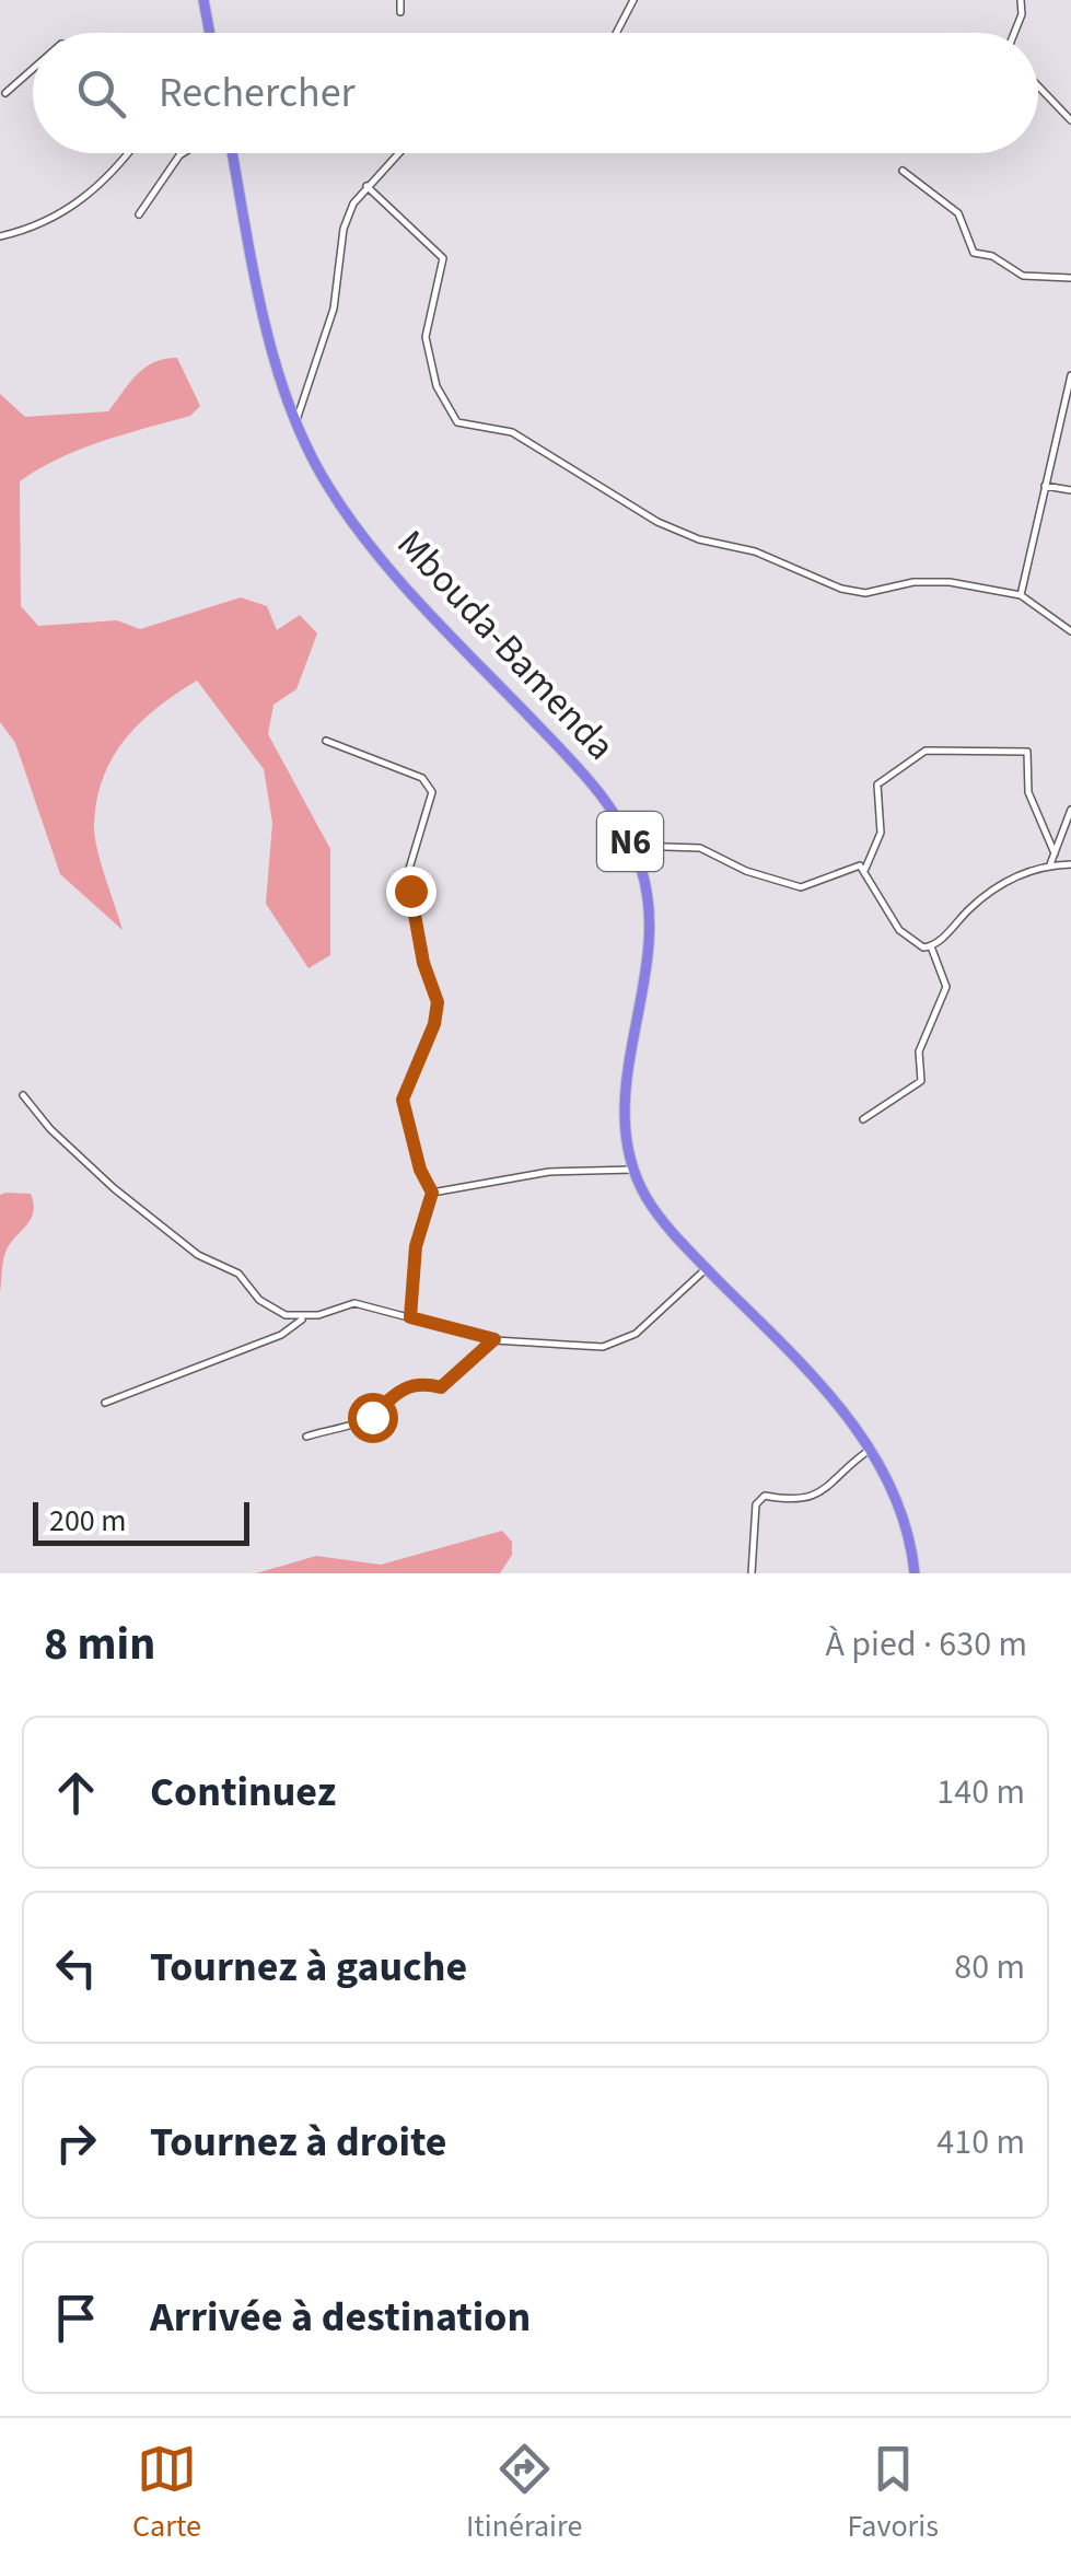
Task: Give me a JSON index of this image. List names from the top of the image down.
{
  "streets": {
    "highway": ["Mbouda-Bamenda", "N6"]
  },
  "scale_bar": "200 m",
  "page": {
    "search": "Rechercher",
    "scale": "200 m",
    "heading": ["8 min", "À pied · 630 m"],
    "list": [
      ["Continuez", "140 m"],
      ["Tournez à gauche", "80 m"],
      ["Tournez à droite", "410 m"],
      "Arrivée à destination"
    ],
    "nav": ["Carte", "Itinéraire", "Favoris"]
  }
}
